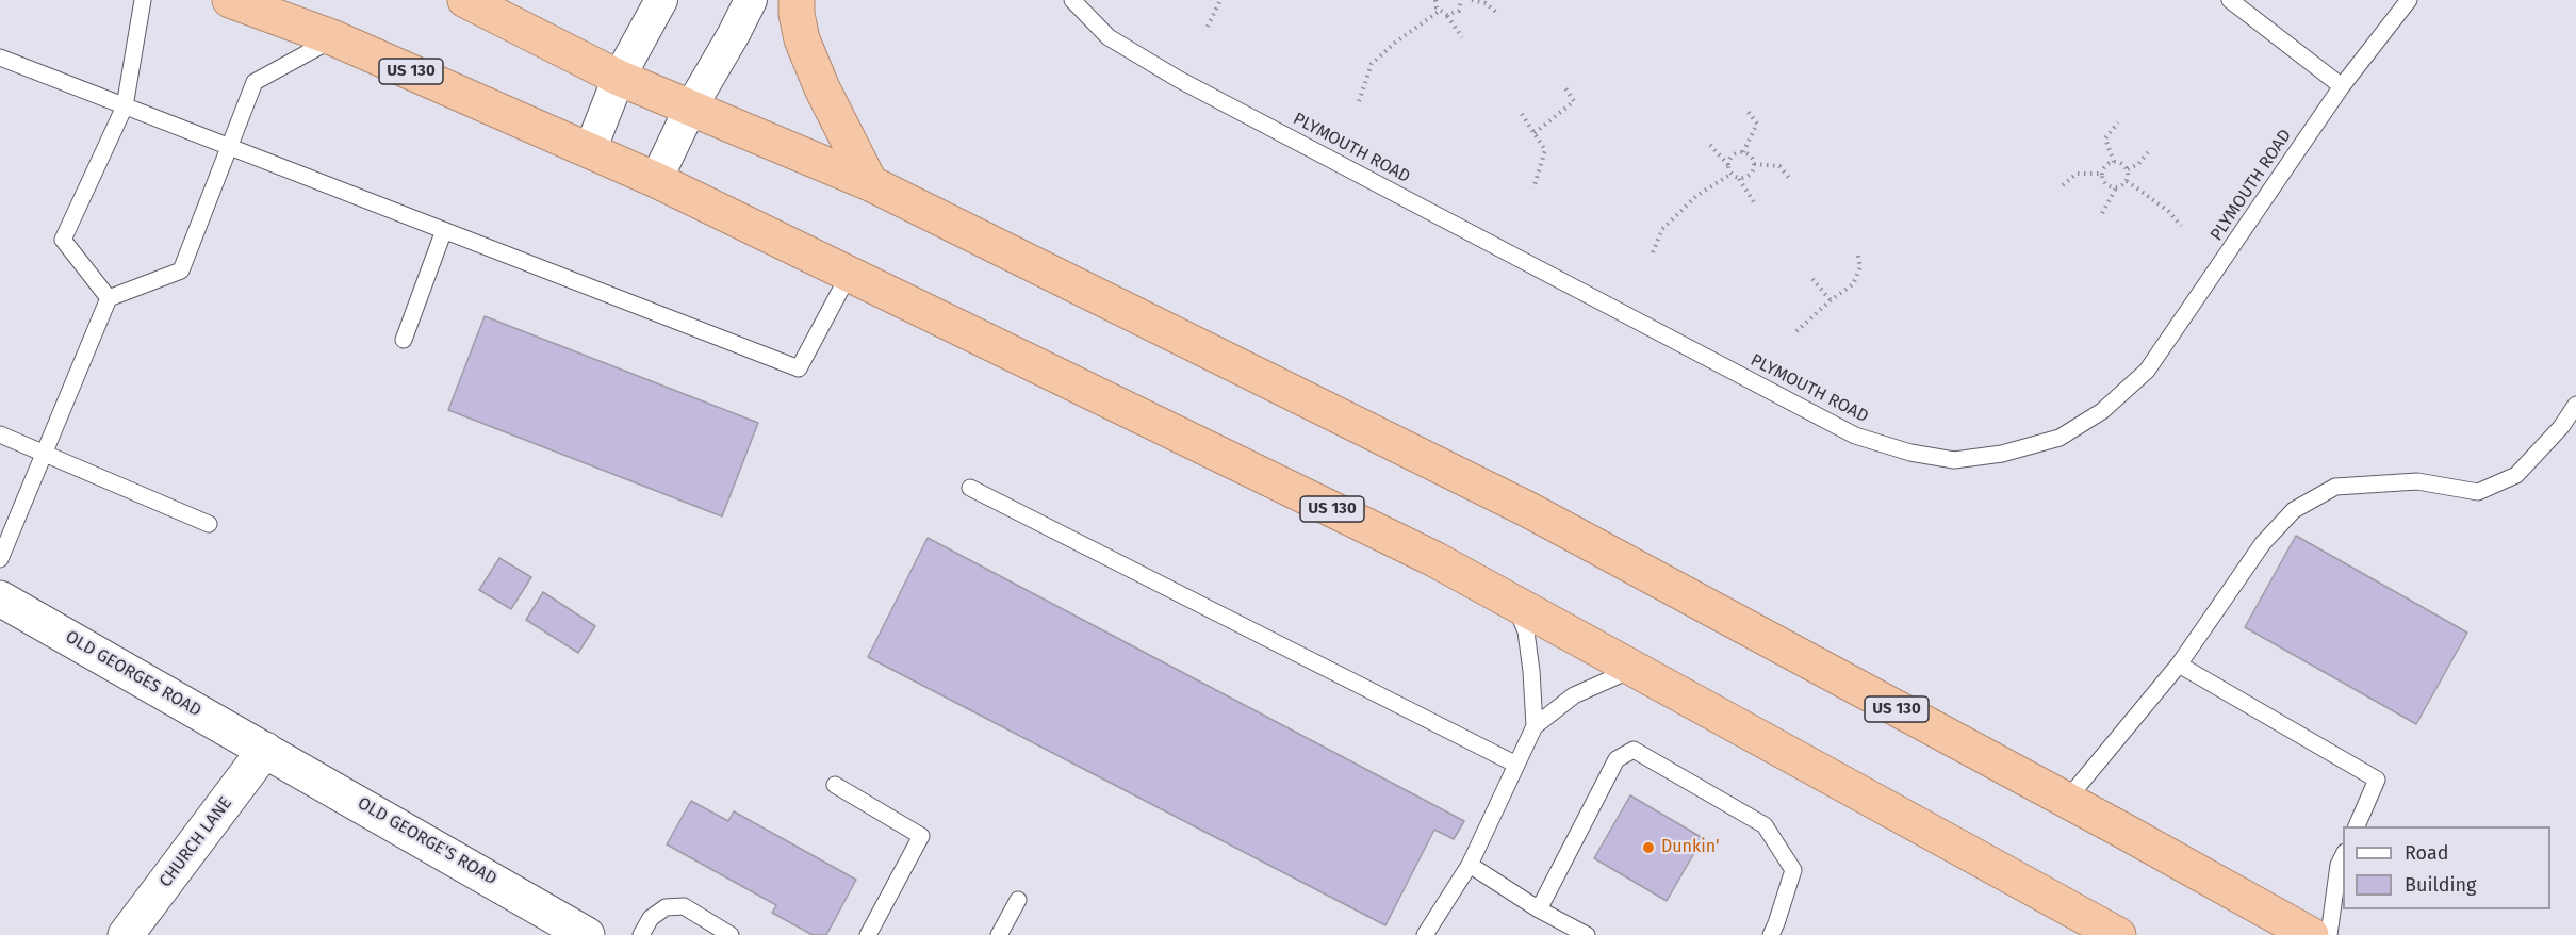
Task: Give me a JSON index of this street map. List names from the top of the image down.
{
  "streets": {
    "highway": ["US 130"],
    "street": ["OLD GEORGES ROAD", "OLD GEORGE'S ROAD", "CHURCH LANE"],
    "lane": ["PLYMOUTH ROAD"]
  },
  "crossings": [
    ["OLD GEORGES ROAD", "OLD GEORGE'S ROAD"],
    ["OLD GEORGES ROAD", "CHURCH LANE"],
    ["OLD GEORGE'S ROAD", "CHURCH LANE"]
  ],
  "places": ["Dunkin'"],
  "legend": ["Road", "Building"]
}
